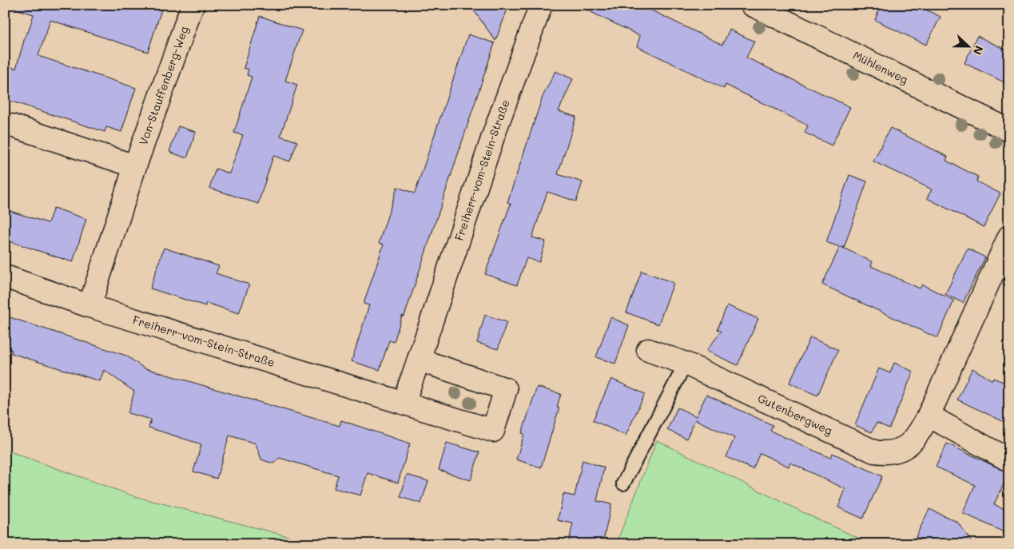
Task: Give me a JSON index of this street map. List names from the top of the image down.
{
  "streets": {
    "street": [
      "Mühlenweg",
      "Von-Stauffenberg-Weg",
      "Freiherr-vom-Stein-Straße",
      "Gutenbergweg"
    ]
  },
  "crossings": [
    ["Von-Stauffenberg-Weg", "Freiherr-vom-Stein-Straße"]
  ],
  "north": "right"
}
